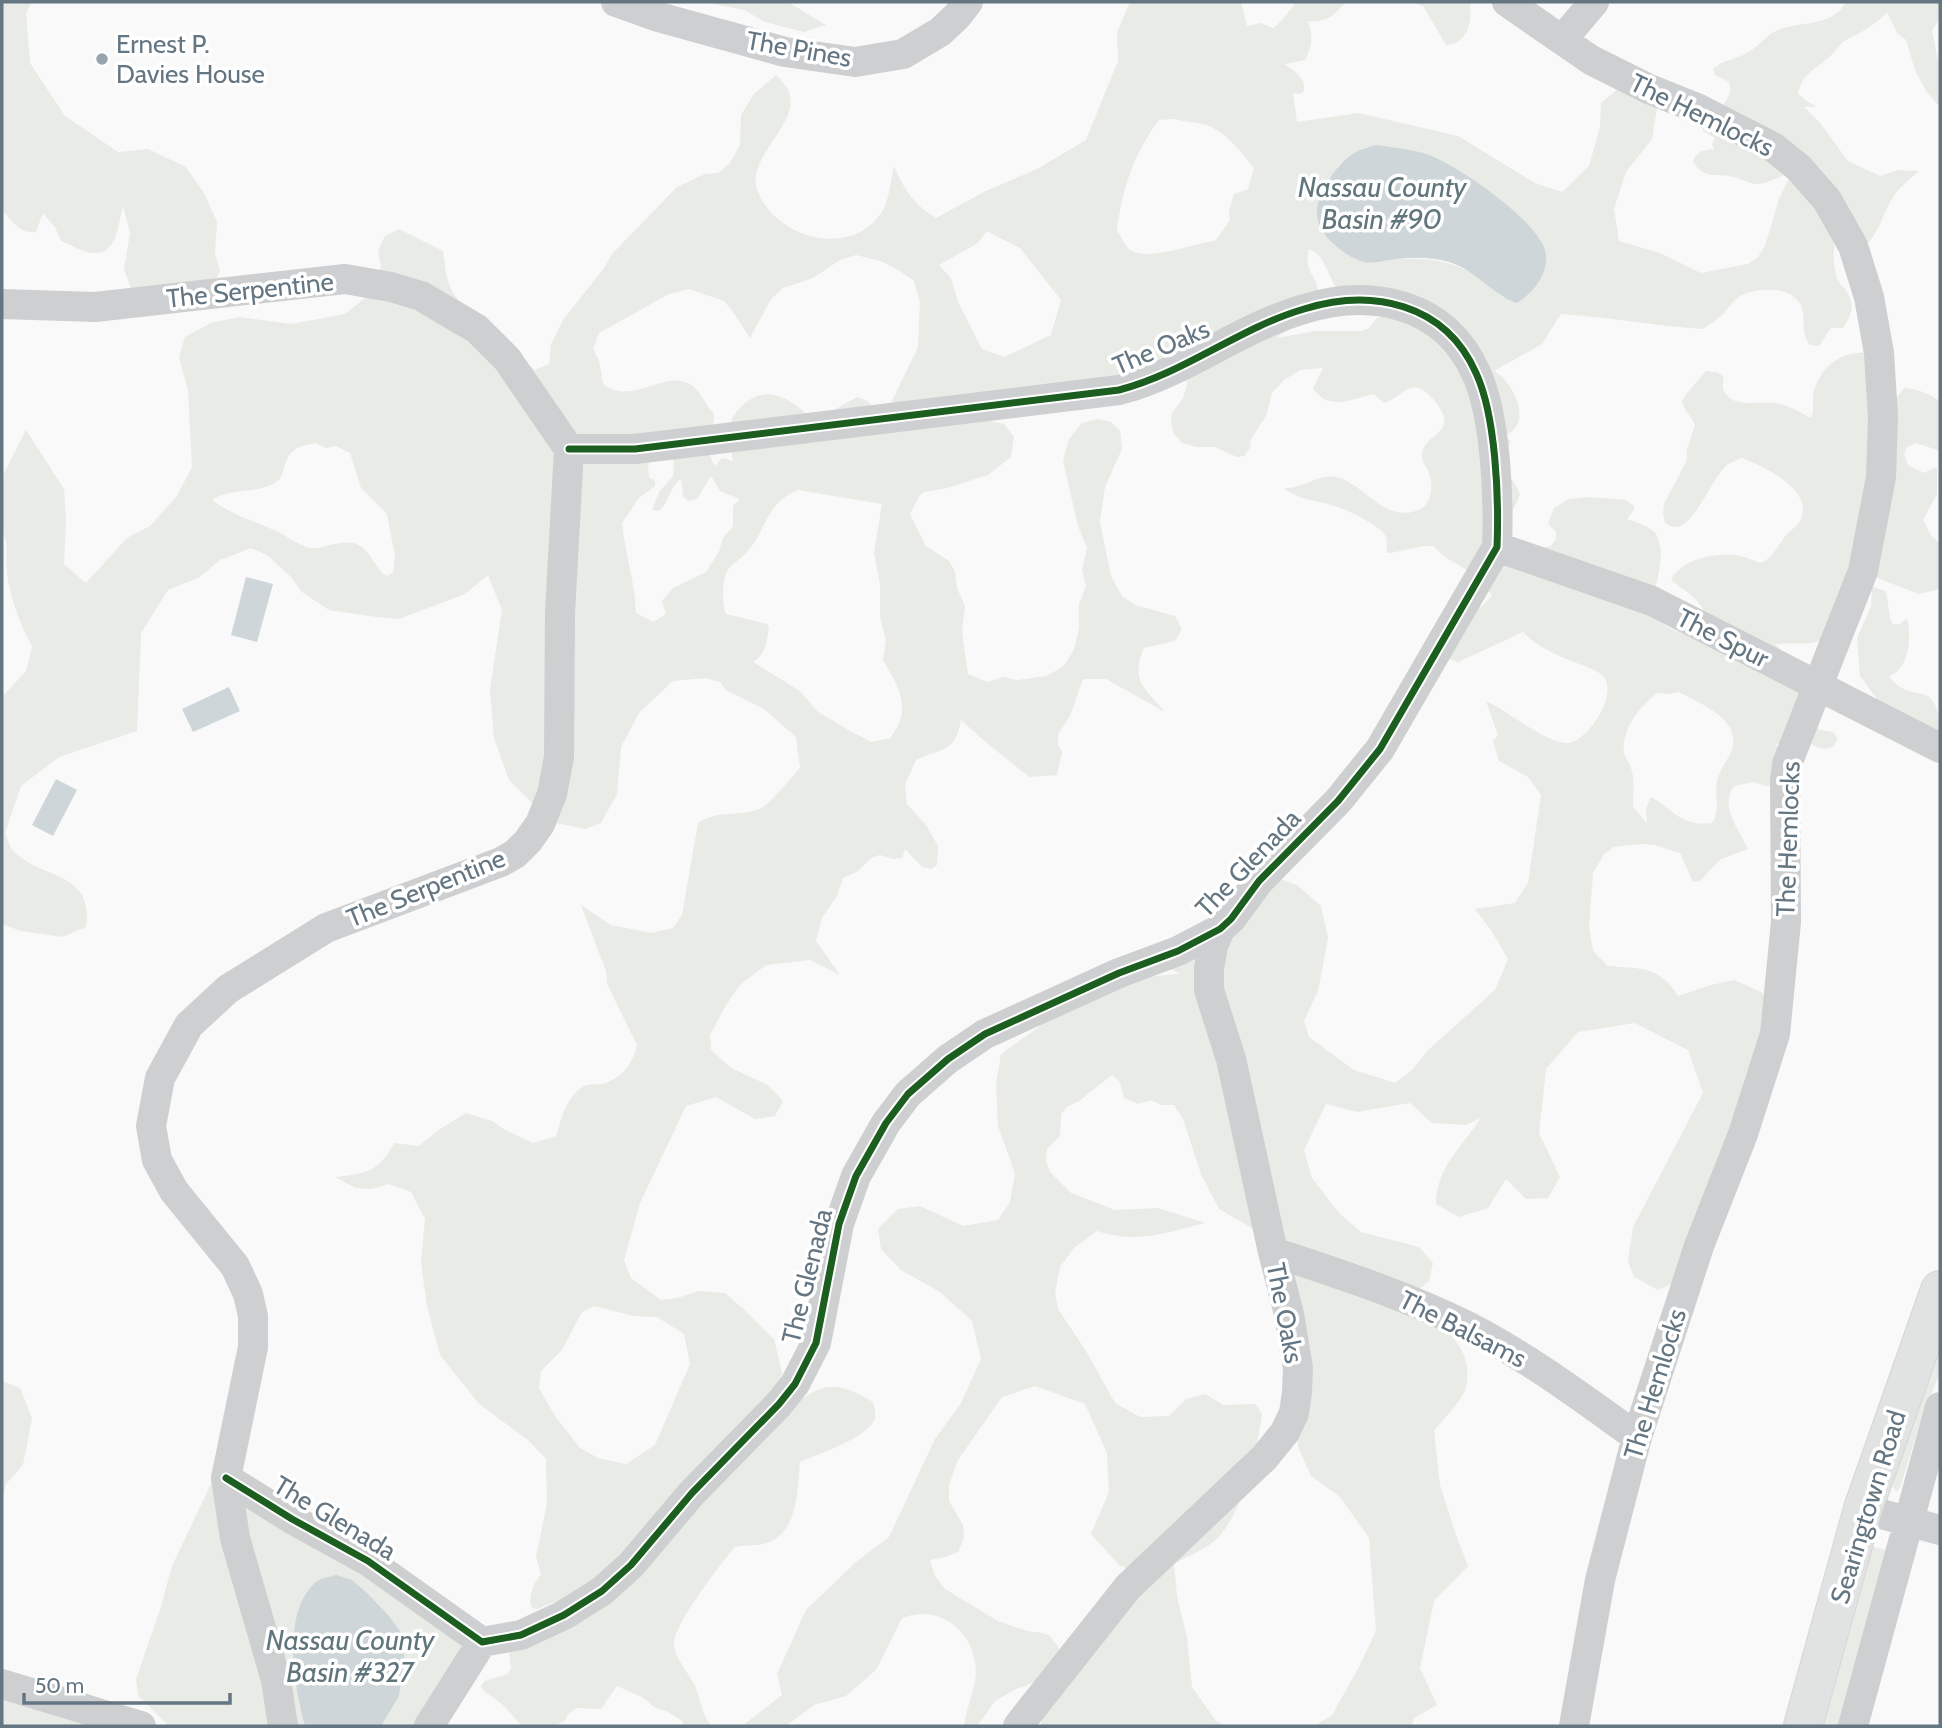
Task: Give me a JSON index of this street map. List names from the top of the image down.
{
  "streets": {
    "main road": ["Searingtown Road"],
    "street": [
      "The Pines",
      "The Hemlocks",
      "The Serpentine",
      "The Oaks",
      "The Spur",
      "The Glenada",
      "The Balsams"
    ]
  },
  "crossings": [
    ["The Hemlocks", "The Spur"],
    ["The Hemlocks", "The Balsams"],
    ["The Serpentine", "The Oaks"],
    ["The Serpentine", "The Glenada"],
    ["The Oaks", "The Spur"],
    ["The Oaks", "The Glenada"],
    ["The Oaks", "The Balsams"],
    ["The Spur", "The Glenada"]
  ],
  "water": ["Nassau County Basin #90", "Nassau County Basin #327"],
  "places": ["Ernest P. Davies House"],
  "scale_bar": "50 m"
}
